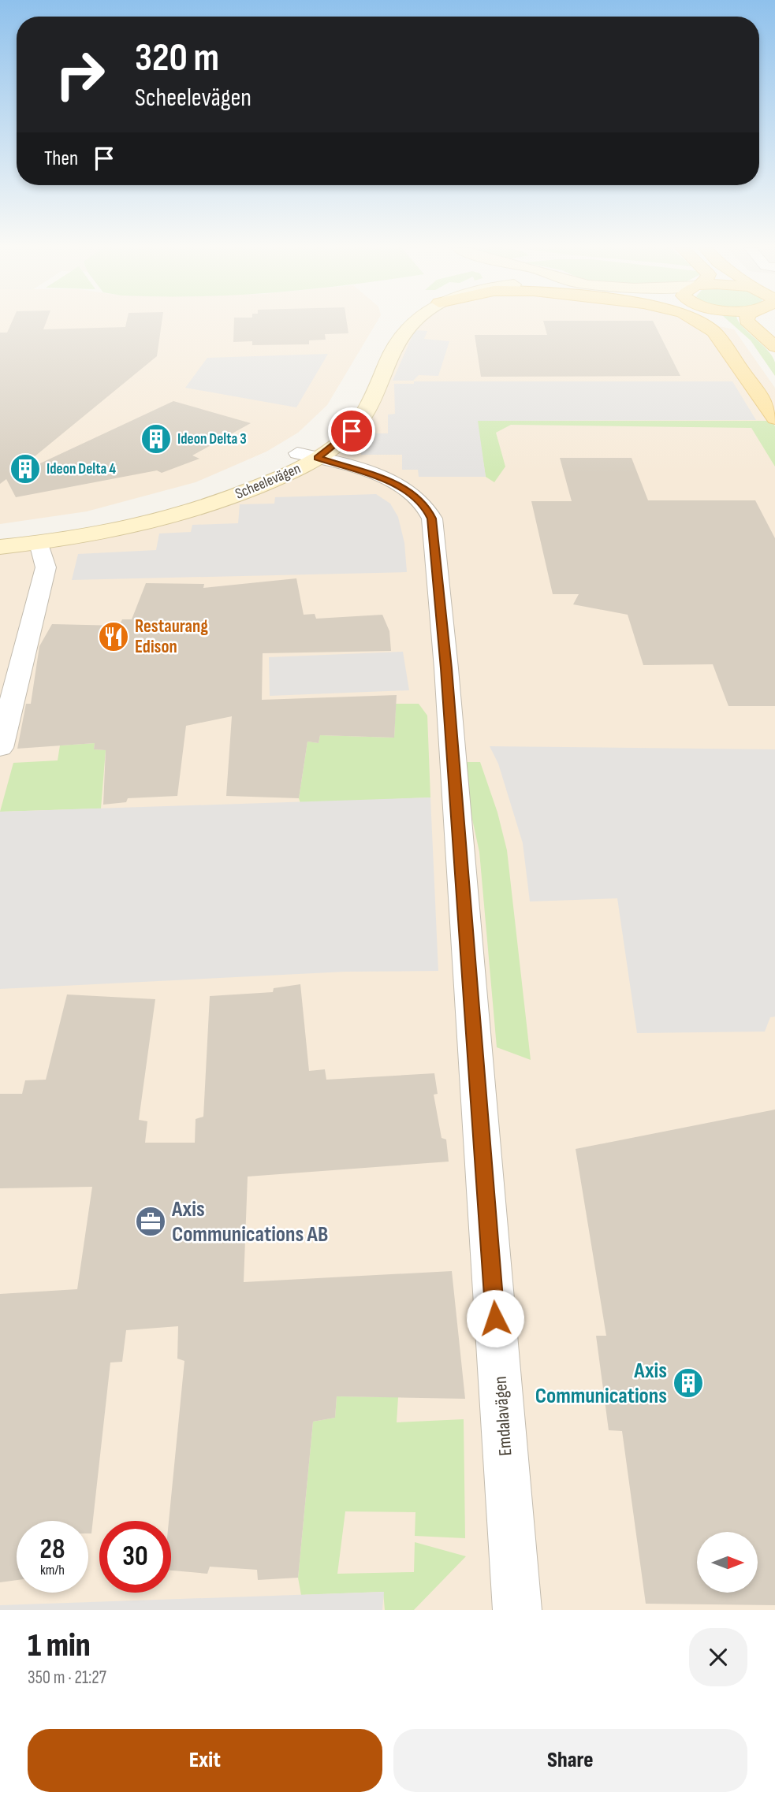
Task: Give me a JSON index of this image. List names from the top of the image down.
{
  "streets": {
    "street": ["Scheelevägen", "Emdalavägen"]
  },
  "crossings": [
    ["Scheelevägen", "Emdalavägen"]
  ],
  "places": {
    "building": ["Ideon Delta 3", "Ideon Delta 4", "Axis Communications"],
    "restaurant": ["Restaurang Edison"],
    "office": ["Axis Communications AB"]
  },
  "north": "right",
  "page": {
    "turn": ["320 m", "Scheelevägen"],
    "then": "Then",
    "speed": "28 km/h",
    "limit": "30",
    "heading": ["1 min", "350 m · 21:27"],
    "buttons": ["Exit", "Share"]
  }
}
